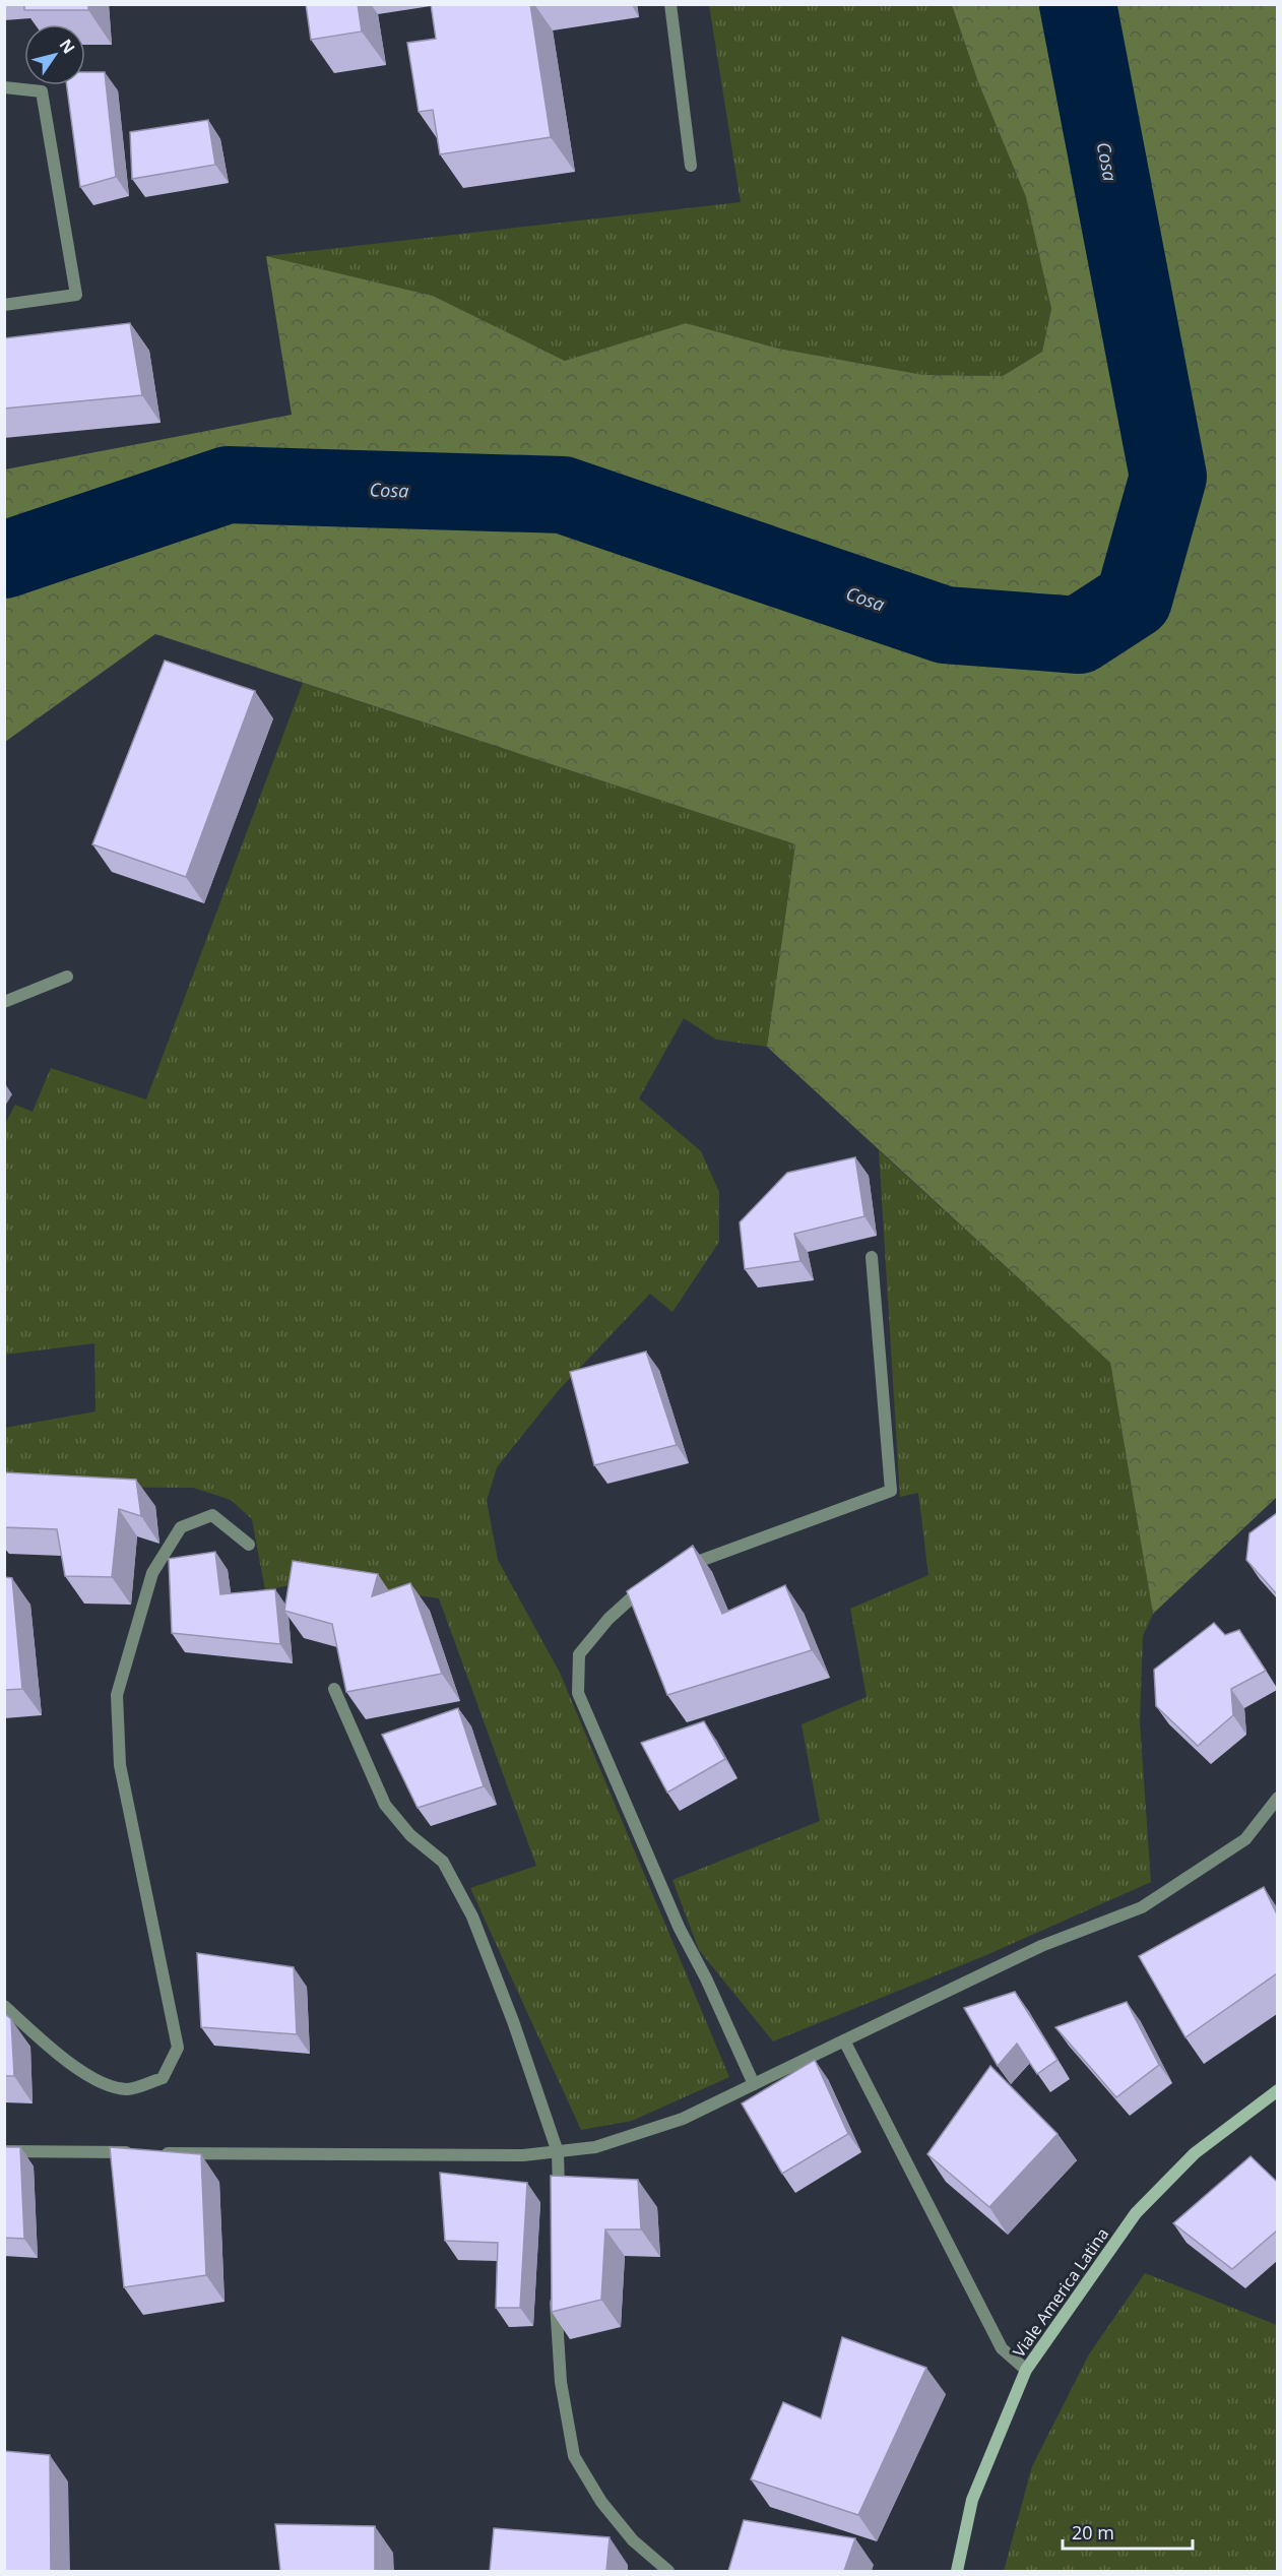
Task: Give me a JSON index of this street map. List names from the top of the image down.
{
  "streets": {
    "main road": ["Viale America Latina"]
  },
  "water": ["Cosa"],
  "scale_bar": "20 m",
  "north": "top right"
}
